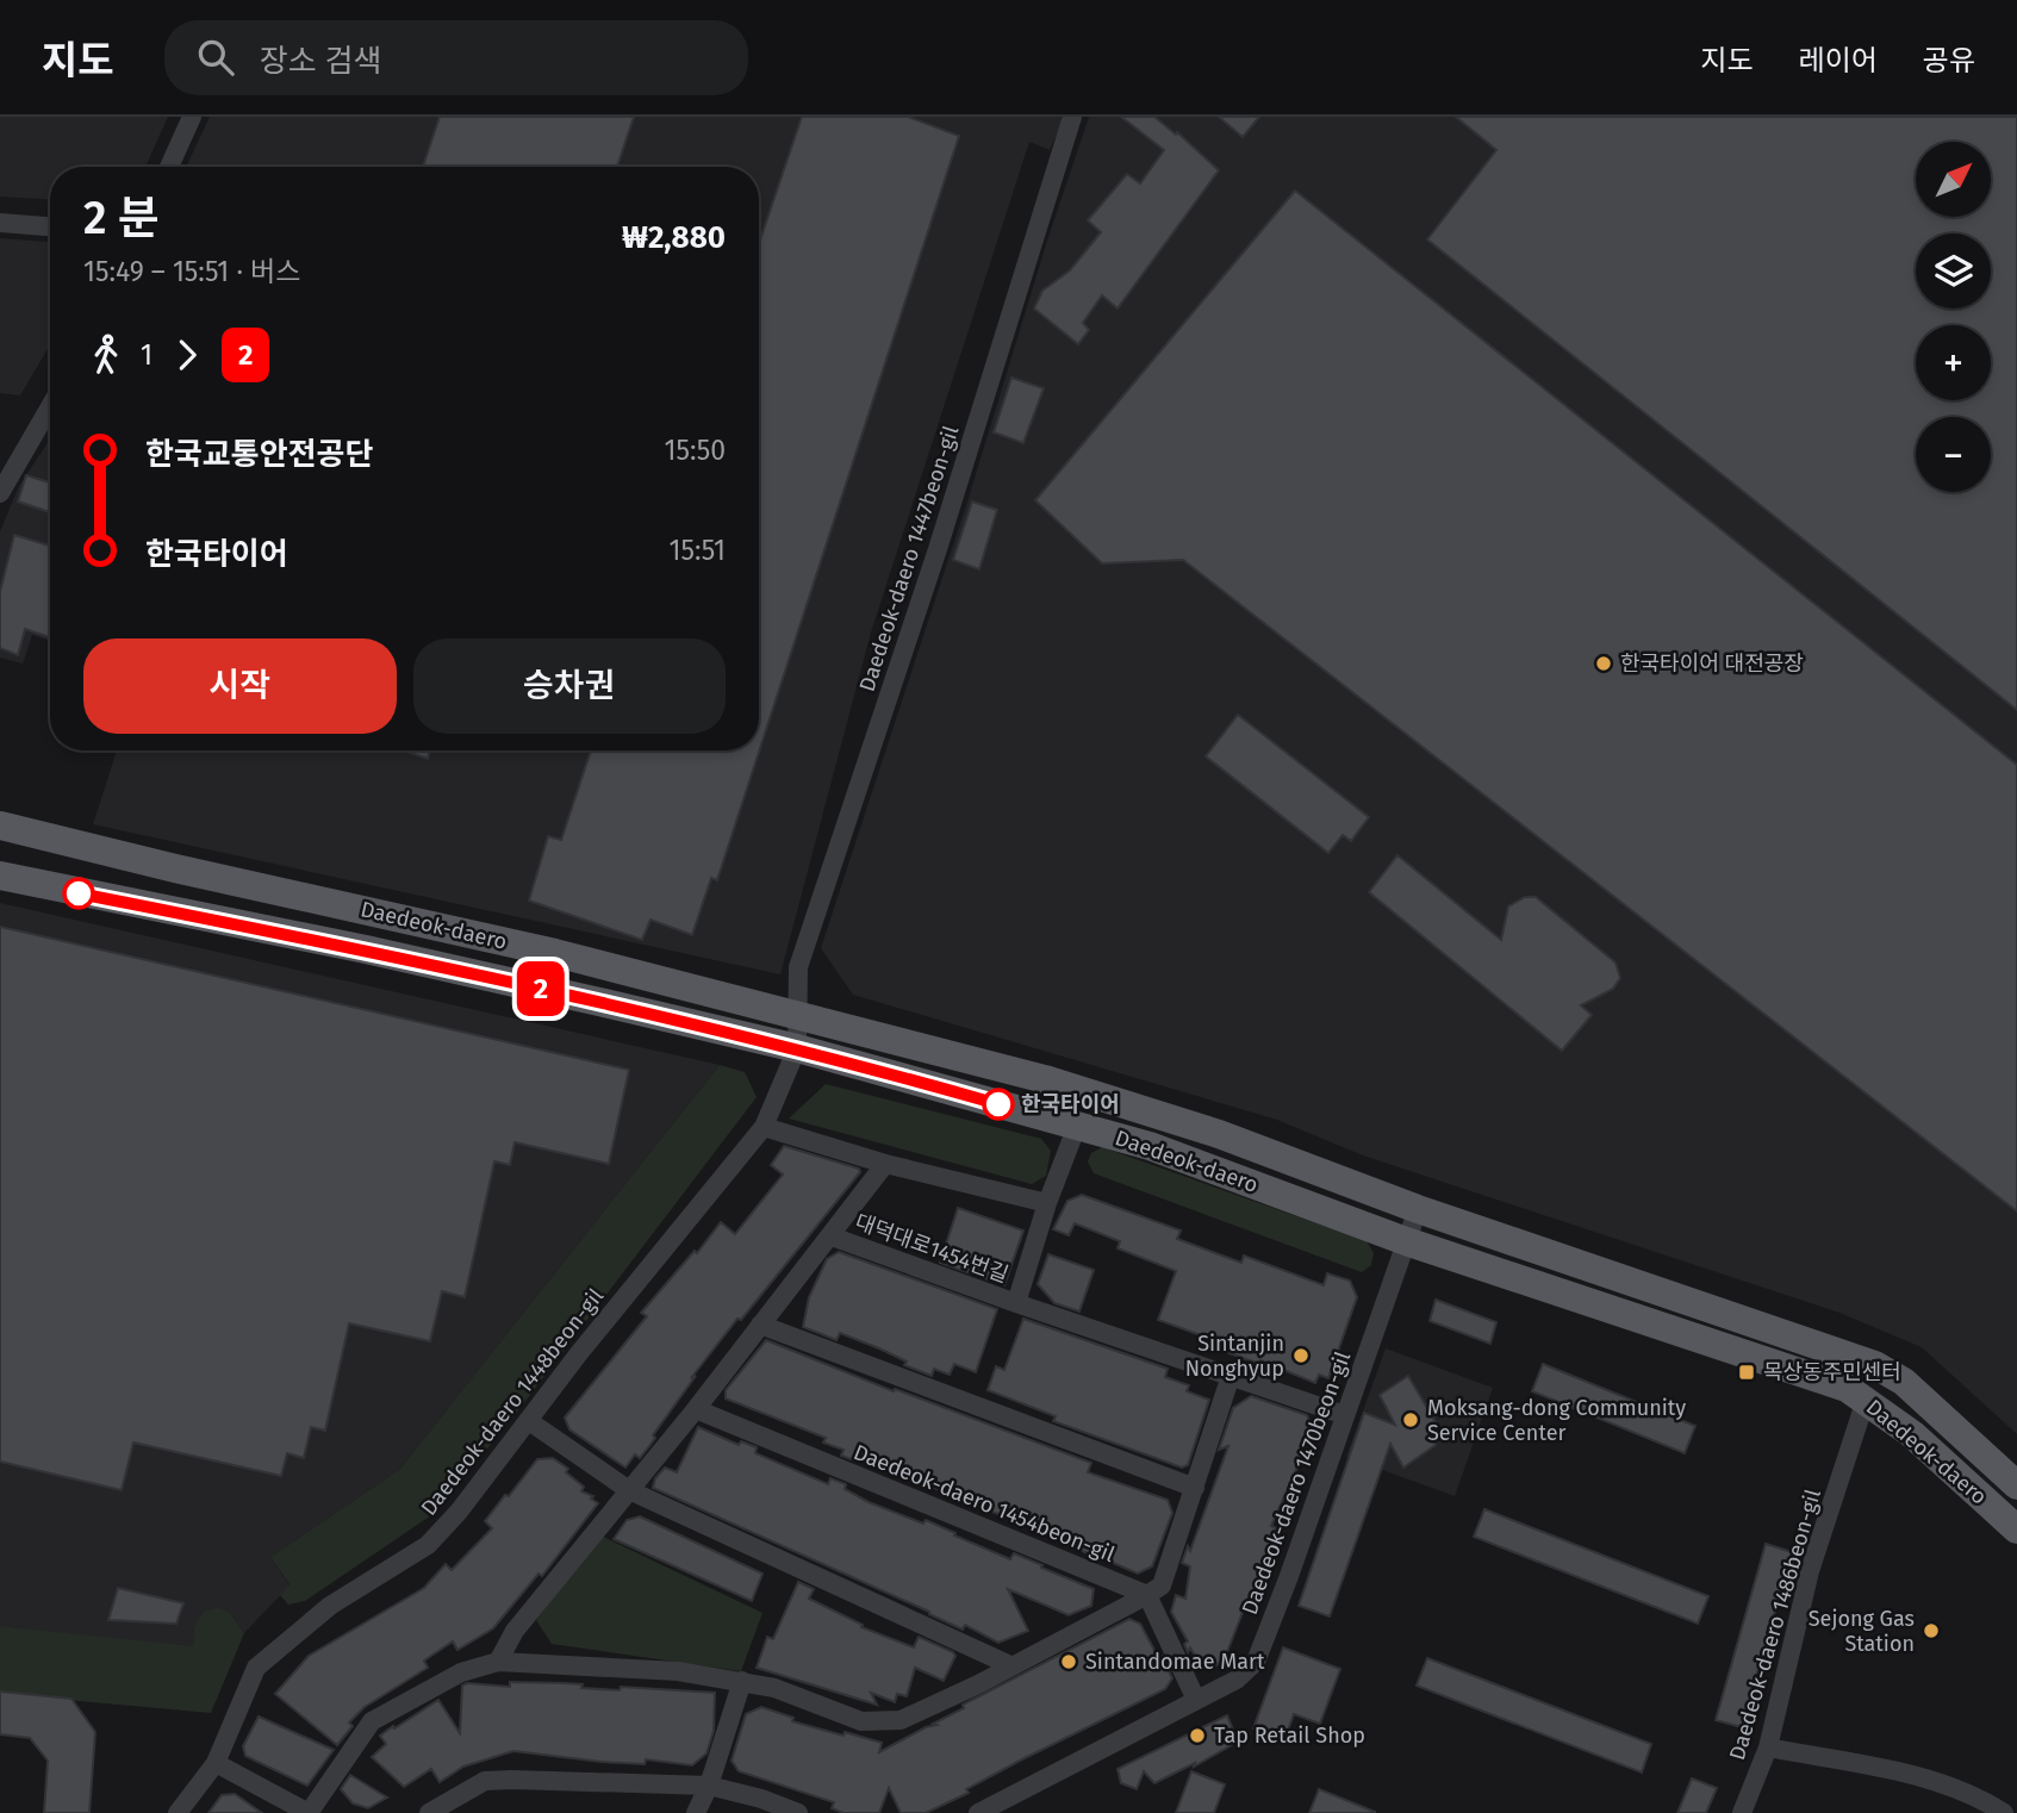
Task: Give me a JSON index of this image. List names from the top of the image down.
{
  "streets": {
    "main road": ["Daedeok-daero"],
    "street": [
      "Daedeok-daero 1447beon-gil",
      "대덕대로1454번길",
      "Daedeok-daero 1448beon-gil",
      "Daedeok-daero 1470beon-gil",
      "Daedeok-daero 1454beon-gil",
      "Daedeok-daero 1486beon-gil"
    ]
  },
  "crossings": [
    ["Daedeok-daero 1447beon-gil", "Daedeok-daero"],
    ["Daedeok-daero 1447beon-gil", "Daedeok-daero 1448beon-gil"],
    ["Daedeok-daero", "Daedeok-daero 1448beon-gil"],
    ["Daedeok-daero", "Daedeok-daero 1470beon-gil"],
    ["Daedeok-daero", "Daedeok-daero 1486beon-gil"],
    ["대덕대로1454번길", "Daedeok-daero 1470beon-gil"]
  ],
  "places": {
    "other": [
      "한국타이어 대전공장",
      "한국타이어",
      "Sintanjin Nonghyup",
      "Moksang-dong Community Service Center",
      "Sejong Gas Station",
      "Sintandomae Mart",
      "Tap Retail Shop"
    ],
    "transit": ["목상동주민센터"]
  },
  "lines": ["bus line 2"],
  "north": "top right",
  "page": {
    "header": "지도",
    "search": "장소 검색",
    "nav": ["지도", "레이어", "공유"],
    "on_map": "2",
    "map_buttons": ["+", "−"],
    "heading": ["2 분", "15:49 – 15:51 · 버스", "₩2,880"],
    "legs": ["1", "2"],
    "list": [
      {
        "name": "한국교통안전공단",
        "value": "15:50"
      },
      {
        "name": "한국타이어",
        "value": "15:51"
      }
    ],
    "buttons": ["시작", "승차권"]
  }
}
